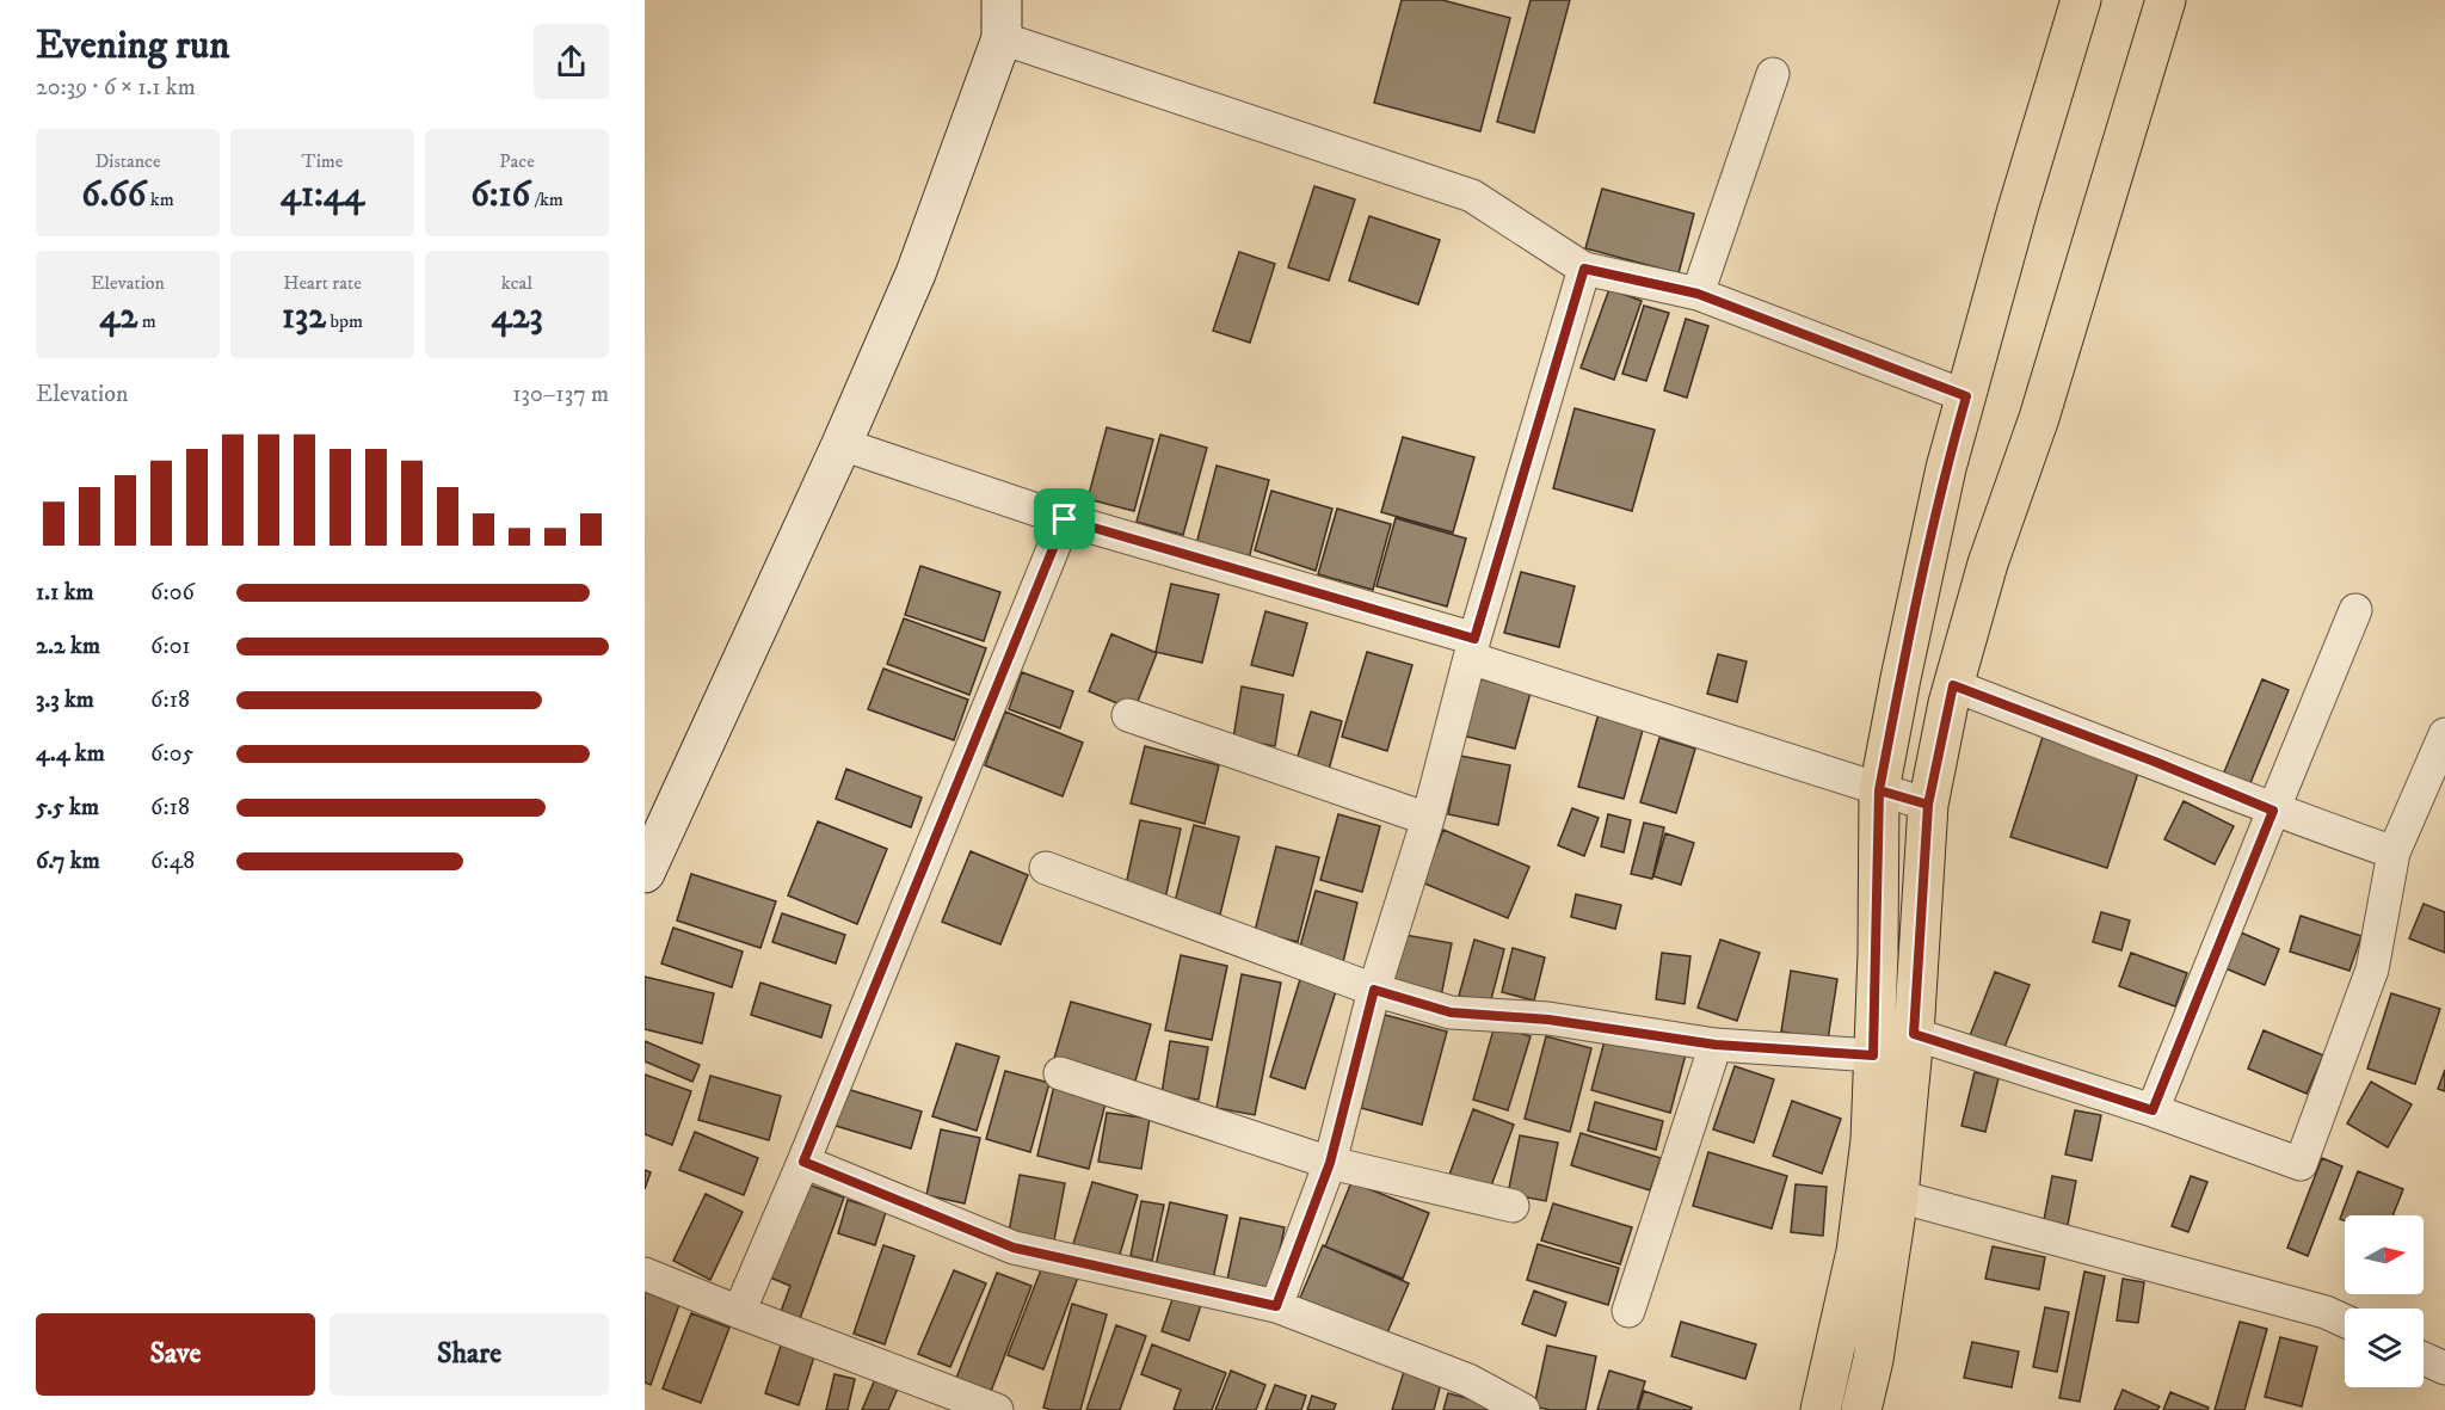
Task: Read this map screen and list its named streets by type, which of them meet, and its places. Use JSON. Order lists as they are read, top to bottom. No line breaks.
{"north":"right","page":{"heading":["Evening run","20:39 · 6 × 1.1 km"],"stats":[["Distance","6.66 km"],["Time","41:44"],["Pace","6:16 /km"],["Elevation","42 m"],["Heart rate","132 bpm"],["kcal","423"]],"chart":["Elevation","130–137 m"],"list":[{"name":"1.1 km","note":"6:06"},{"name":"2.2 km","note":"6:01"},{"name":"3.3 km","note":"6:18"},{"name":"4.4 km","note":"6:05"},{"name":"5.5 km","note":"6:18"},{"name":"6.7 km","note":"6:48"}],"buttons":["Save","Share"]}}
